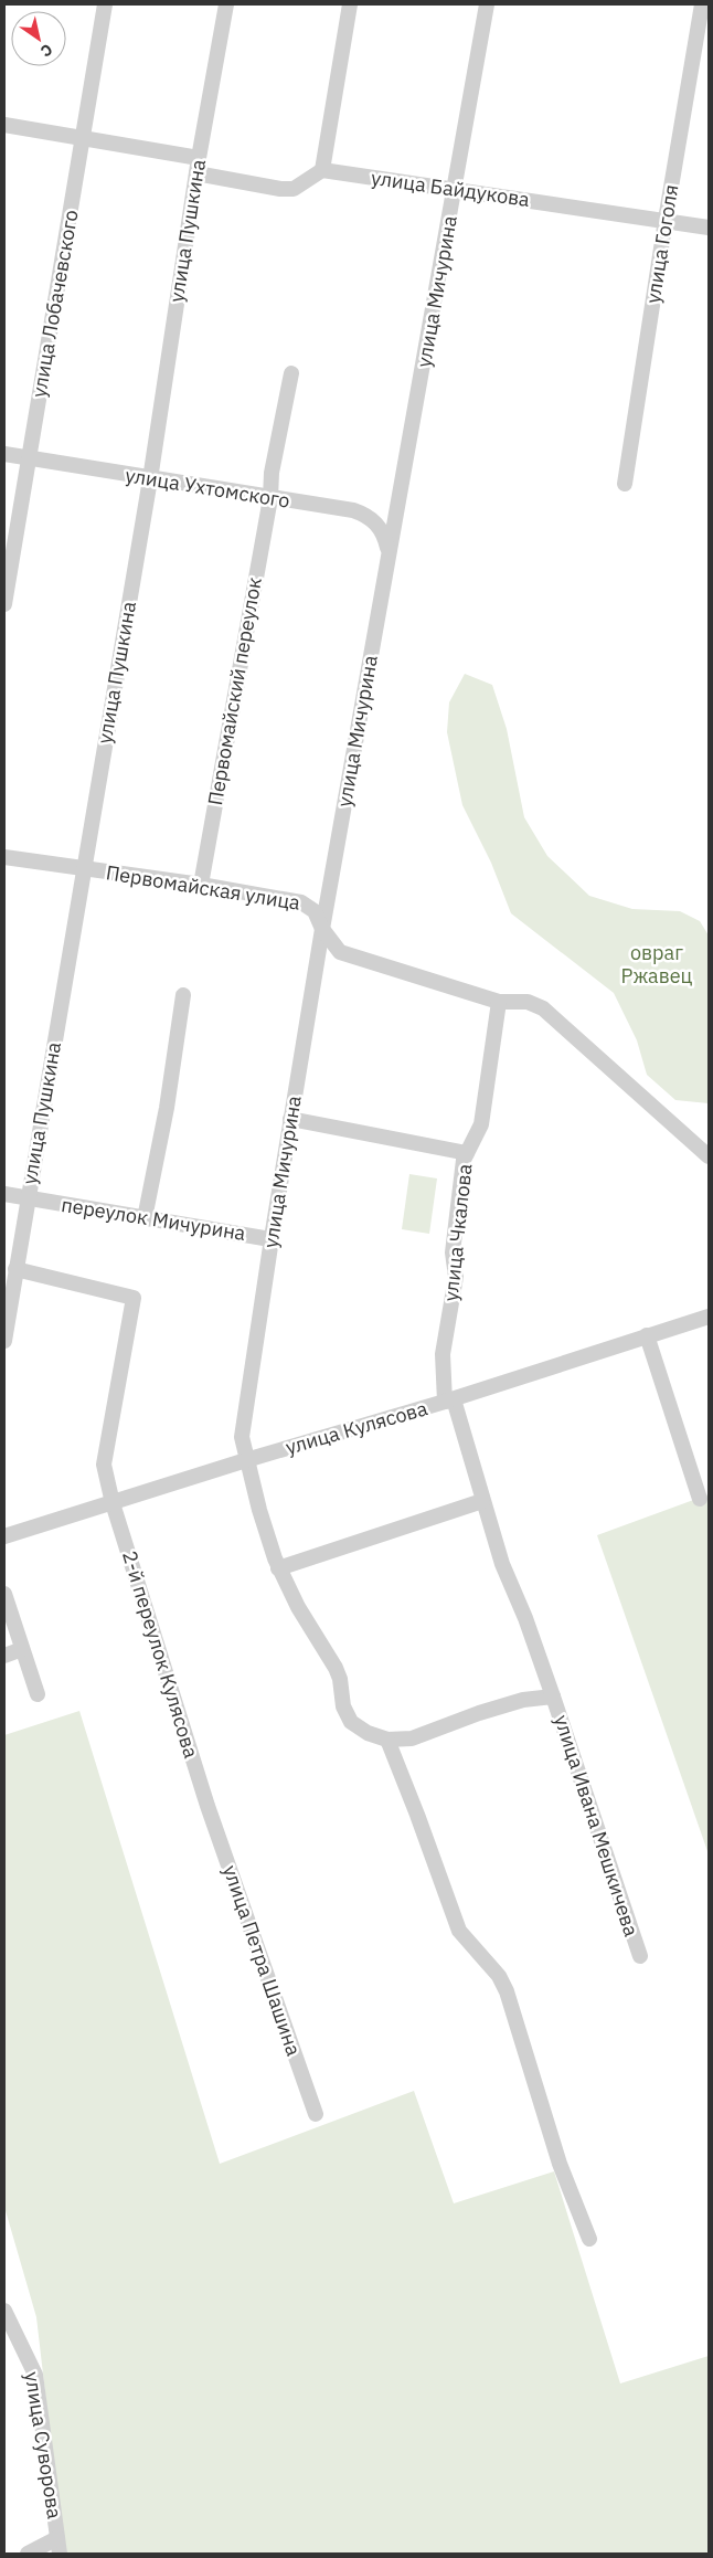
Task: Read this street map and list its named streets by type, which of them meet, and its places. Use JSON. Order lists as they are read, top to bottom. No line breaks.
{"streets":{"street":["улица Байдукова","улица Пушкина","улица Гоголя","улица Мичурина","улица Лобачевского","улица Ухтомского","Первомайский переулок","Первомайская улица","переулок Мичурина","улица Чкалова","улица Кулясова","2-й переулок Кулясова","улица Ивана Мешкичева","улица Петра Шашина","улица Суворова"]},"crossings":[["улица Байдукова","улица Гоголя"],["улица Байдукова","улица Мичурина"],["улица Пушкина","улица Ухтомского"],["улица Пушкина","Первомайская улица"],["улица Пушкина","переулок Мичурина"],["улица Пушкина","2-й переулок Кулясова"],["улица Мичурина","улица Ухтомского"],["улица Мичурина","Первомайская улица"],["улица Мичурина","переулок Мичурина"],["улица Мичурина","улица Кулясова"],["улица Лобачевского","улица Ухтомского"],["улица Ухтомского","Первомайский переулок"],["Первомайский переулок","Первомайская улица"],["Первомайская улица","улица Чкалова"],["улица Чкалова","улица Кулясова"],["улица Чкалова","улица Ивана Мешкичева"],["улица Кулясова","2-й переулок Кулясова"],["2-й переулок Кулясова","улица Петра Шашина"]],"parks":["овраг Ржавец"],"north":"bottom right"}
